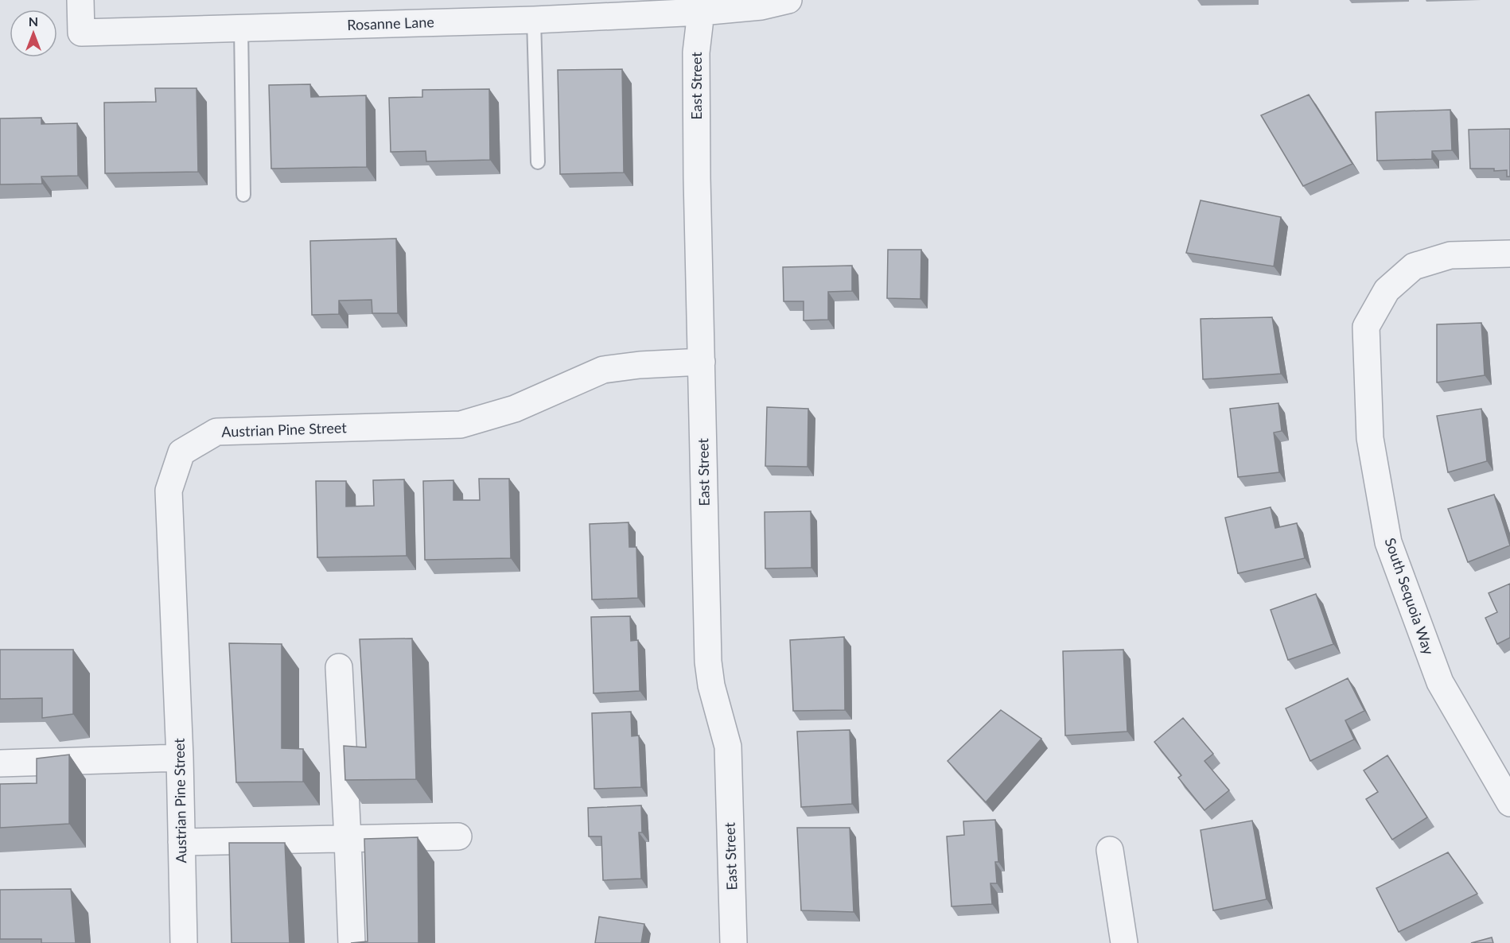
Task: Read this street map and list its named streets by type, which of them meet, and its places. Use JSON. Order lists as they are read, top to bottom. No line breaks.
{"streets":{"street":["Rosanne Lane","East Street","Austrian Pine Street","South Sequoia Way"]},"crossings":[["Rosanne Lane","East Street"],["East Street","Austrian Pine Street"]],"north":"top"}
